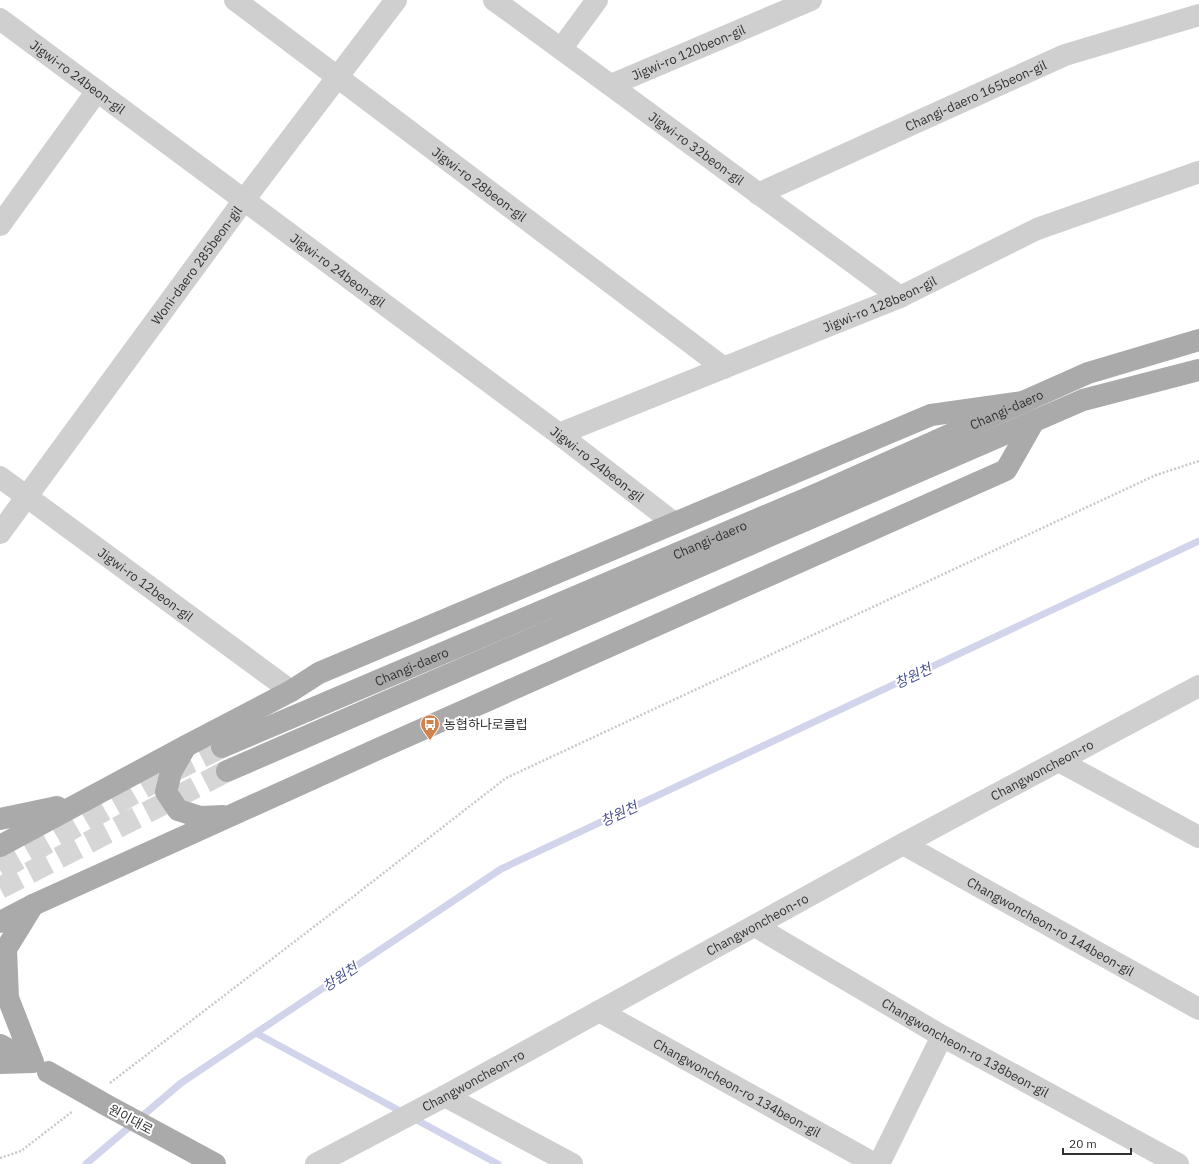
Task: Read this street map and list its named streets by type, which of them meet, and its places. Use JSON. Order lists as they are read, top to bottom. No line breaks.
{"streets":{"main road":["Changi-daero","원이대로"],"street":["Jigwi-ro 120beon-gil","Jigwi-ro 24beon-gil","Changi-daero 165beon-gil","Jigwi-ro 32beon-gil","Jigwi-ro 28beon-gil","Woni-daero 285beon-gil","Jigwi-ro 128beon-gil","Jigwi-ro 12beon-gil","Changwoncheon-ro","Changwoncheon-ro 144beon-gil","Changwoncheon-ro 138beon-gil","Changwoncheon-ro 134beon-gil"]},"crossings":[["Jigwi-ro 120beon-gil","Jigwi-ro 32beon-gil"],["Jigwi-ro 24beon-gil","Woni-daero 285beon-gil"],["Jigwi-ro 24beon-gil","Jigwi-ro 128beon-gil"],["Changi-daero 165beon-gil","Jigwi-ro 32beon-gil"],["Jigwi-ro 32beon-gil","Jigwi-ro 128beon-gil"],["Jigwi-ro 28beon-gil","Woni-daero 285beon-gil"],["Jigwi-ro 28beon-gil","Jigwi-ro 128beon-gil"],["Woni-daero 285beon-gil","Jigwi-ro 12beon-gil"],["Changwoncheon-ro","Changwoncheon-ro 144beon-gil"],["Changwoncheon-ro","Changwoncheon-ro 138beon-gil"],["Changwoncheon-ro","Changwoncheon-ro 134beon-gil"]],"water":["창원천"],"places":{"bus stop":["농협하나로클럽"]},"scale_bar":"20 m"}
